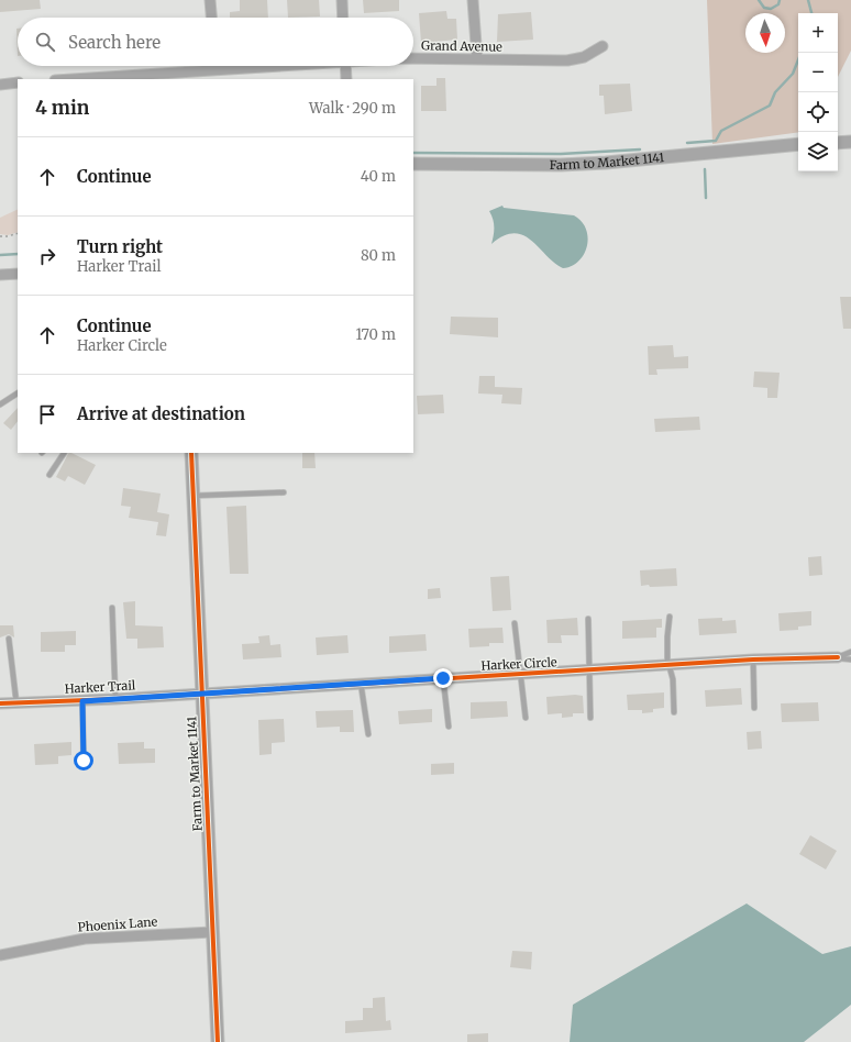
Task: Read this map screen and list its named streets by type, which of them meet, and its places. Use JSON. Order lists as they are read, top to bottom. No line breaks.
{"streets":{"street":["Grand Avenue","Farm to Market 1141","Harker Circle","Harker Trail","Phoenix Lane"]},"crossings":[["Farm to Market 1141","Harker Circle"],["Farm to Market 1141","Harker Trail"],["Farm to Market 1141","Phoenix Lane"],["Harker Circle","Harker Trail"]],"north":"bottom","page":{"map_buttons":["+","−"],"search":"Search here","heading":["4 min","Walk · 290 m"],"list":[["Continue","40 m"],["Turn right","Harker Trail","80 m"],["Continue","Harker Circle","170 m"],"Arrive at destination"]}}
